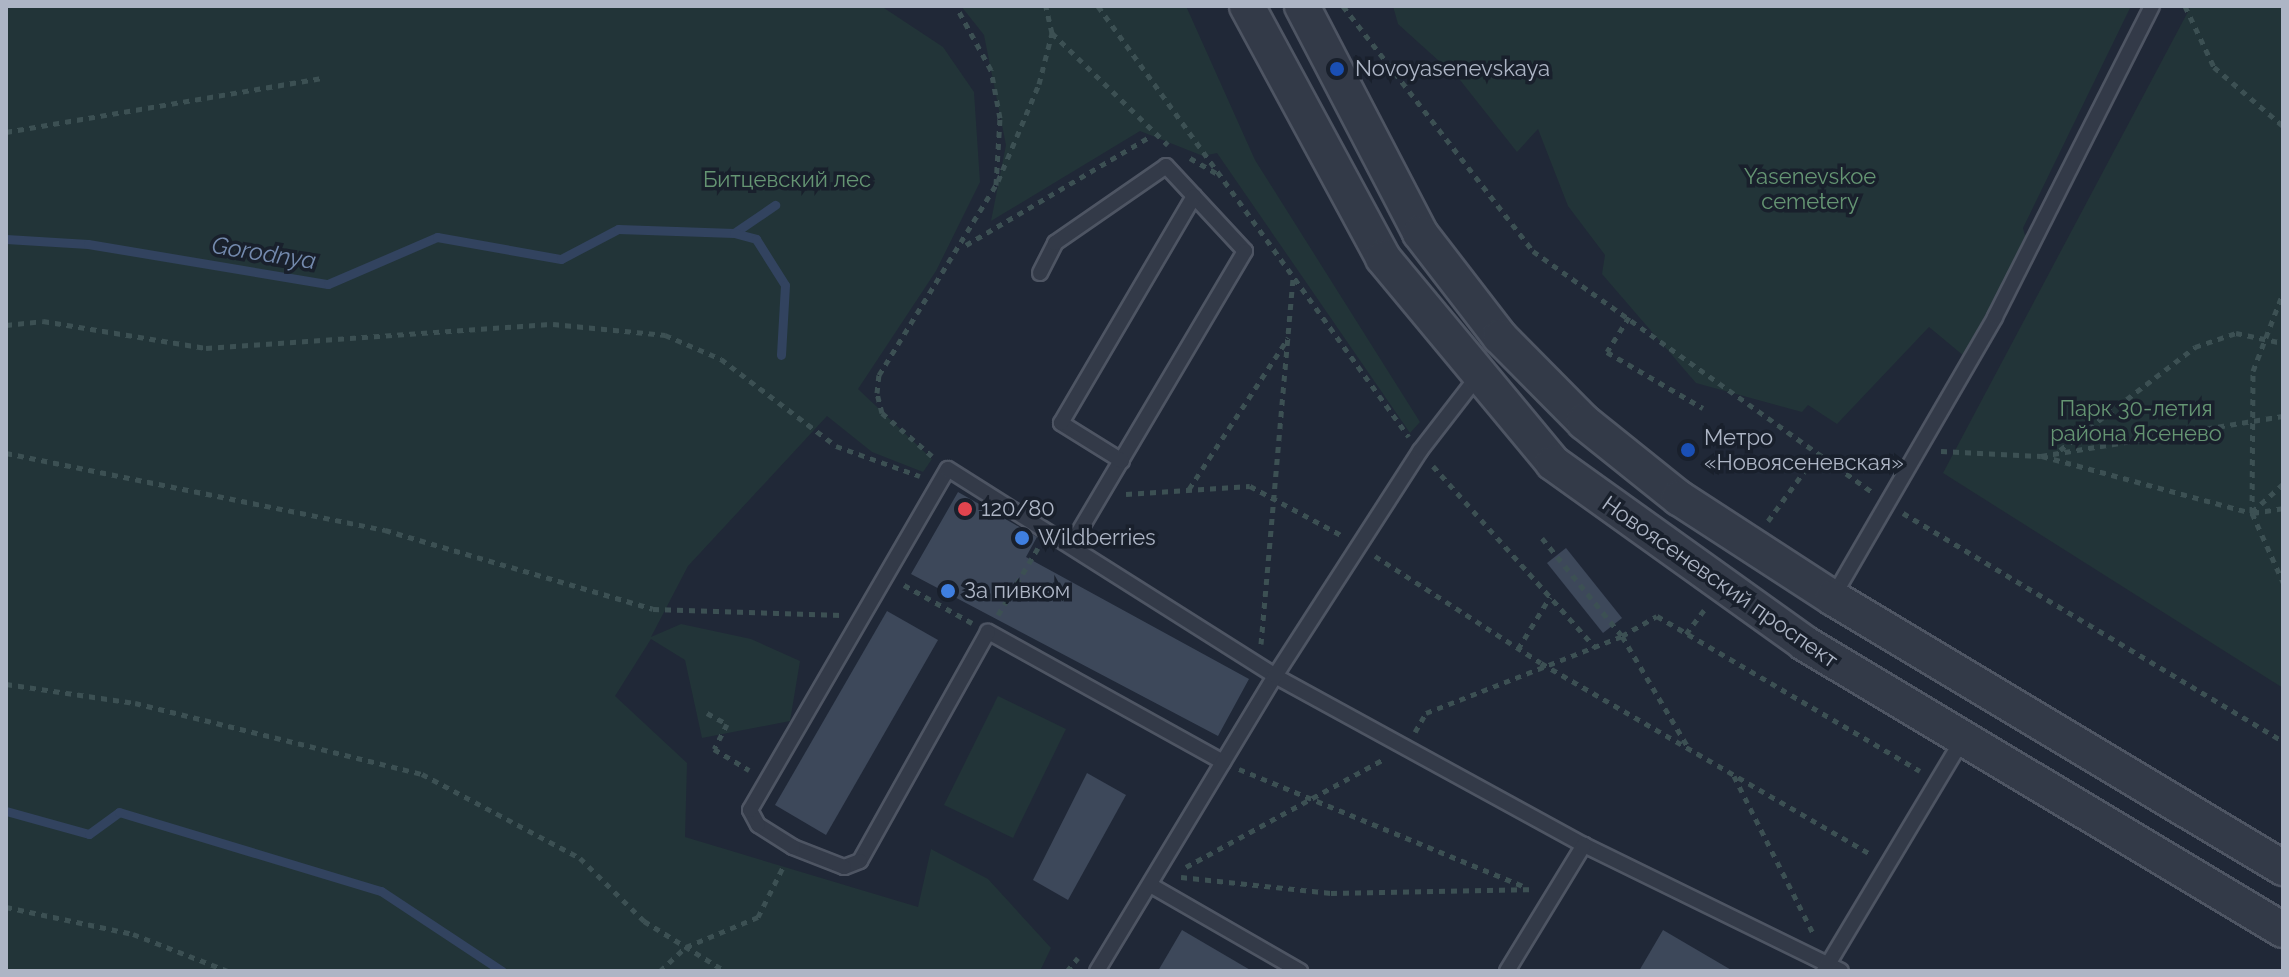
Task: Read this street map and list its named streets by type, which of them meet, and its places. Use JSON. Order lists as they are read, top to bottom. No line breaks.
{"streets":{"street":["Новоясеневский проспект"]},"water":["Gorodnya"],"parks":["Yasenevskoe cemetery","Битцевский лес","Парк 30-летия района Ясенево"],"places":["Novoyasenevskaya","Метро «Новоясеневская»","120/80","Wildberries","За пивком"]}
